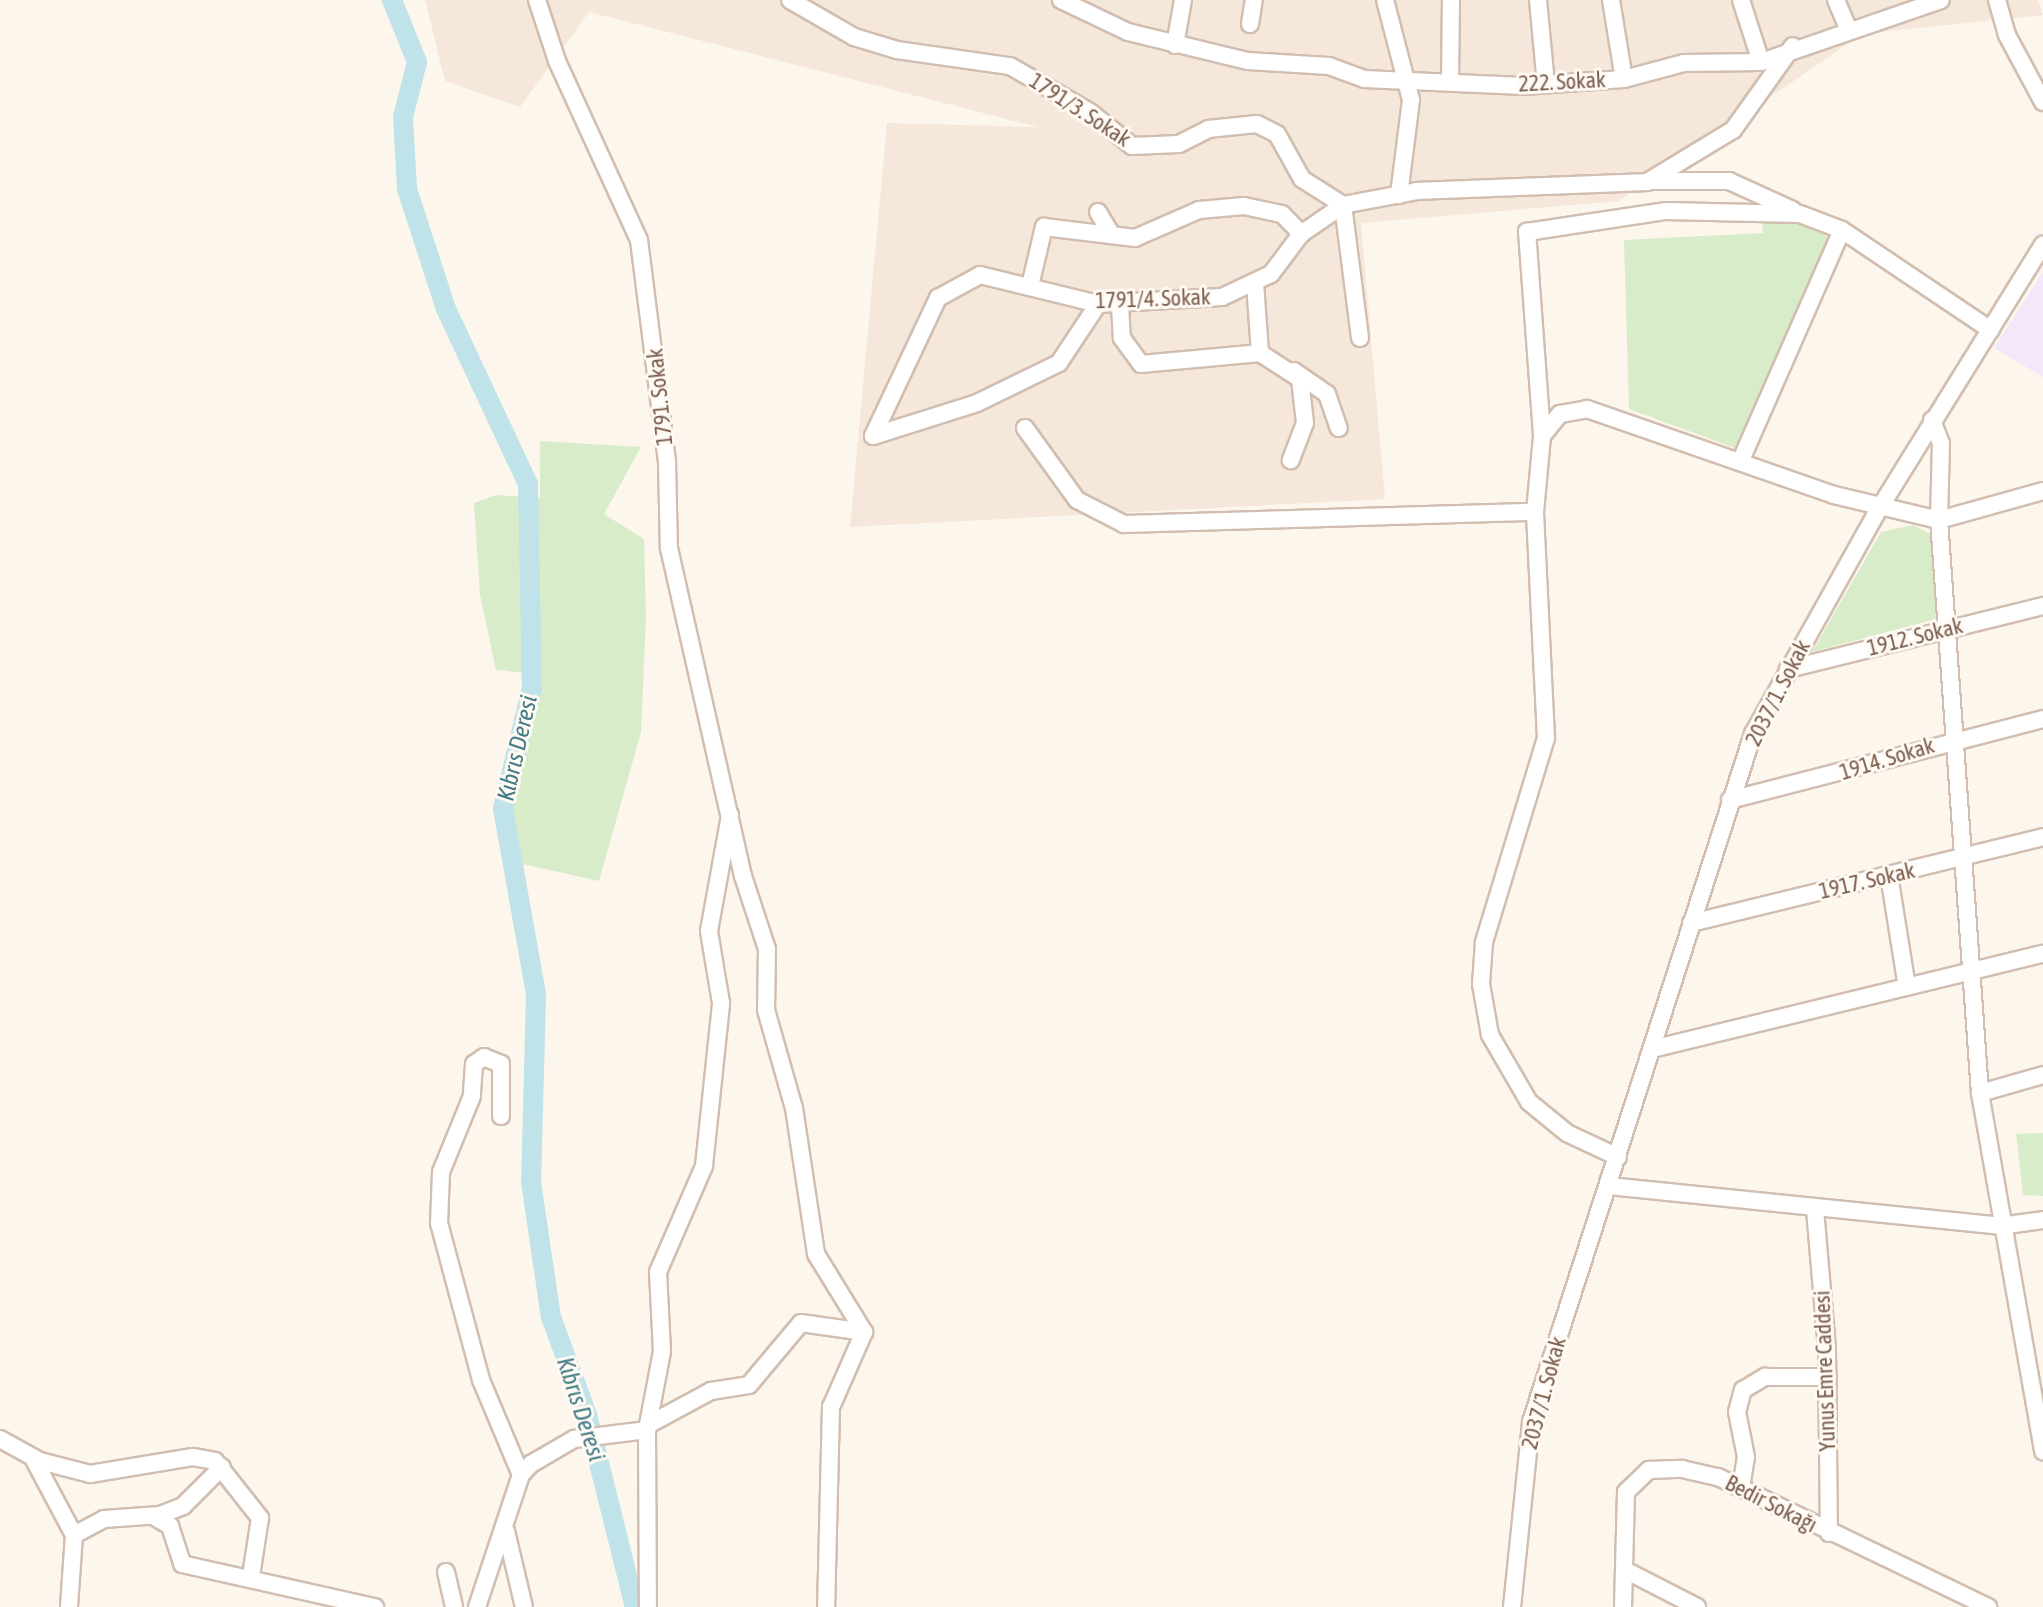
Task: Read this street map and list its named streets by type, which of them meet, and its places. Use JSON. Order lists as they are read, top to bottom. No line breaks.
{"streets":{"street":["222. Sokak","1791/3. Sokak","1791/4. Sokak","1791. Sokak","1912. Sokak","2037/1. Sokak","1914. Sokak","1917. Sokak","Yunus Emre Caddesi","Bedir Sokağı"]},"crossings":[["1791/3. Sokak","1791/4. Sokak"],["1912. Sokak","2037/1. Sokak"],["2037/1. Sokak","1914. Sokak"],["2037/1. Sokak","1917. Sokak"],["Yunus Emre Caddesi","Bedir Sokağı"]],"water":["Kıbrıs Deresi"]}
